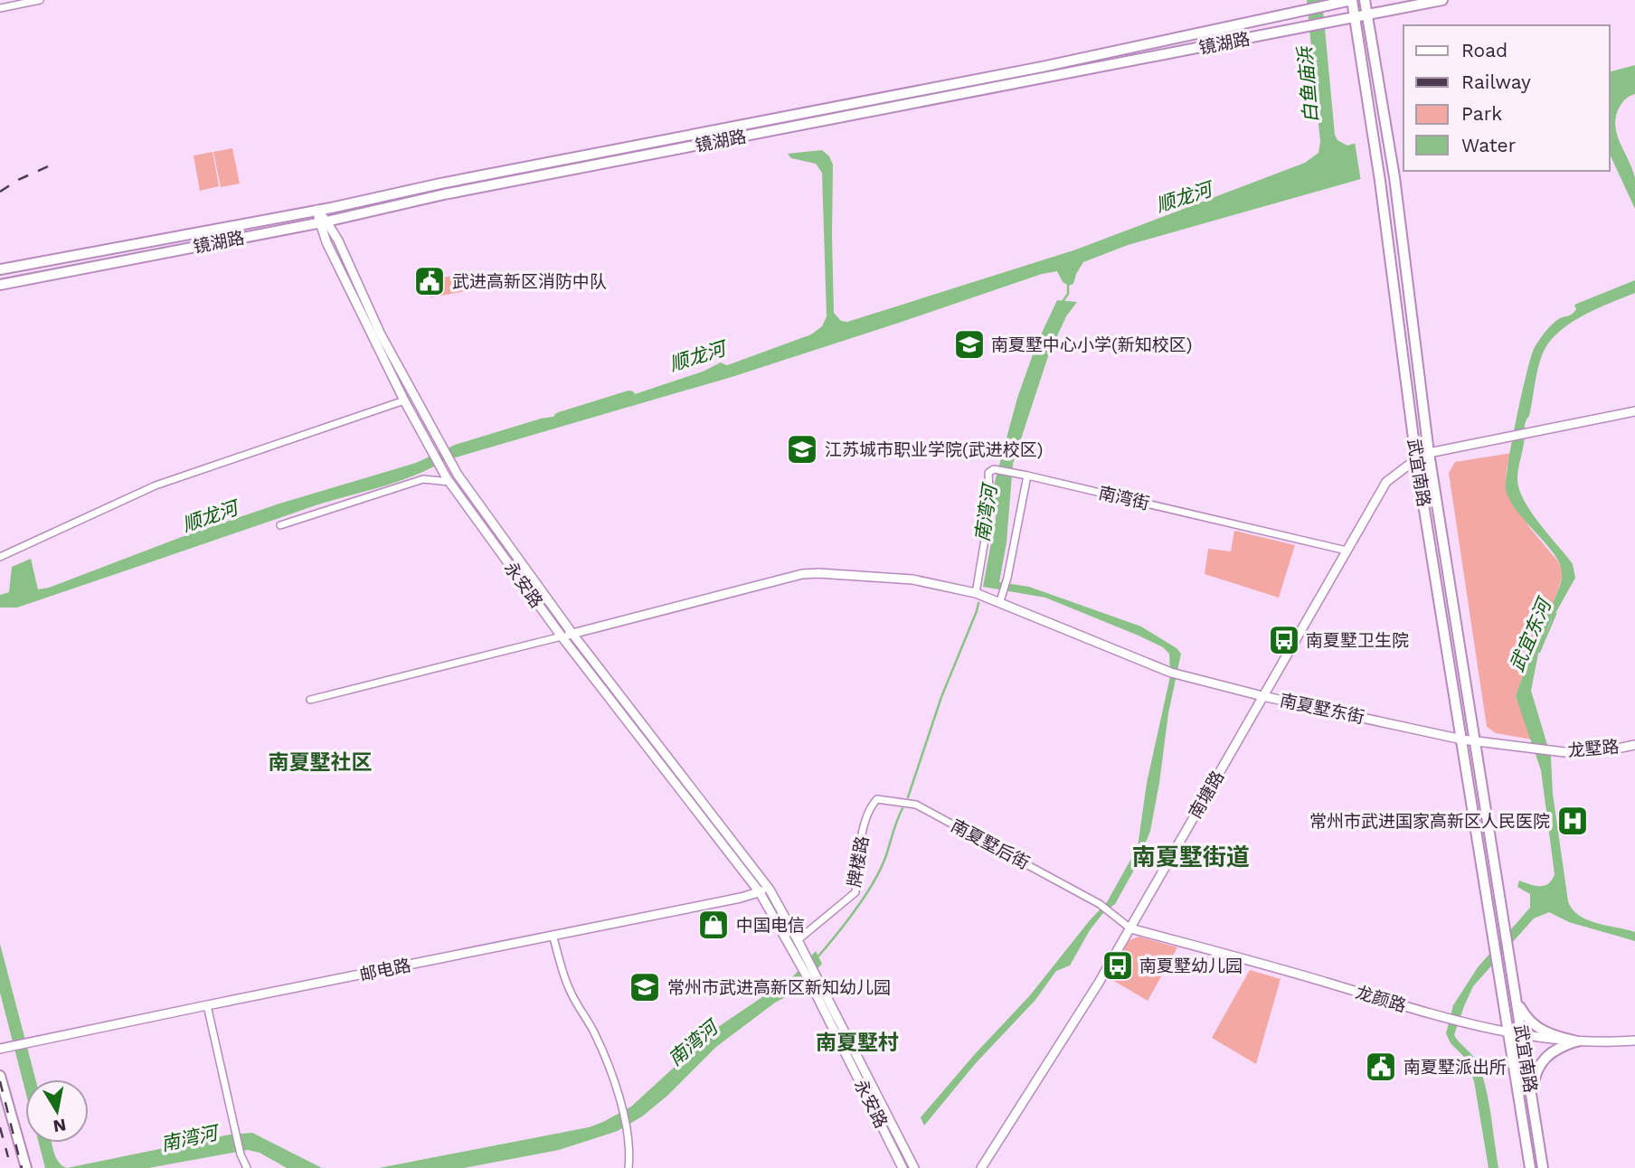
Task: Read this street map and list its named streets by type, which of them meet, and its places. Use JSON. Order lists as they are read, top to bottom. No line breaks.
{"streets":{"main road":["镜湖路","武宜南路"],"street":["南湾街","永安路","南夏墅东街","龙墅路","南塘路","南夏墅后街","牌楼路","邮电路","龙颜路"]},"crossings":[["镜湖路","武宜南路"],["镜湖路","永安路"],["武宜南路","南夏墅东街"],["武宜南路","龙墅路"],["武宜南路","南塘路"],["武宜南路","龙颜路"],["南湾街","南夏墅东街"],["南湾街","南塘路"],["永安路","南夏墅东街"],["永安路","牌楼路"],["永安路","邮电路"],["南夏墅东街","龙墅路"],["南夏墅东街","南塘路"],["南塘路","南夏墅后街"],["南塘路","龙颜路"],["南夏墅后街","牌楼路"],["南夏墅后街","龙颜路"]],"districts":["南夏墅社区","南夏墅街道","南夏墅村"],"water":["白鱼庙浜","顺龙河","南湾河","武宜东河"],"places":{"public building":["武进高新区消防中队","南夏墅派出所"],"school or university":["南夏墅中心小学(新知校区)","江苏城市职业学院(武进校区)","常州市武进高新区新知幼儿园"],"bus stop":["南夏墅卫生院","南夏墅幼儿园"],"hospital":["常州市武进国家高新区人民医院"],"shop":["中国电信"]},"legend":["Road","Railway","Park","Water"],"north":"bottom"}
